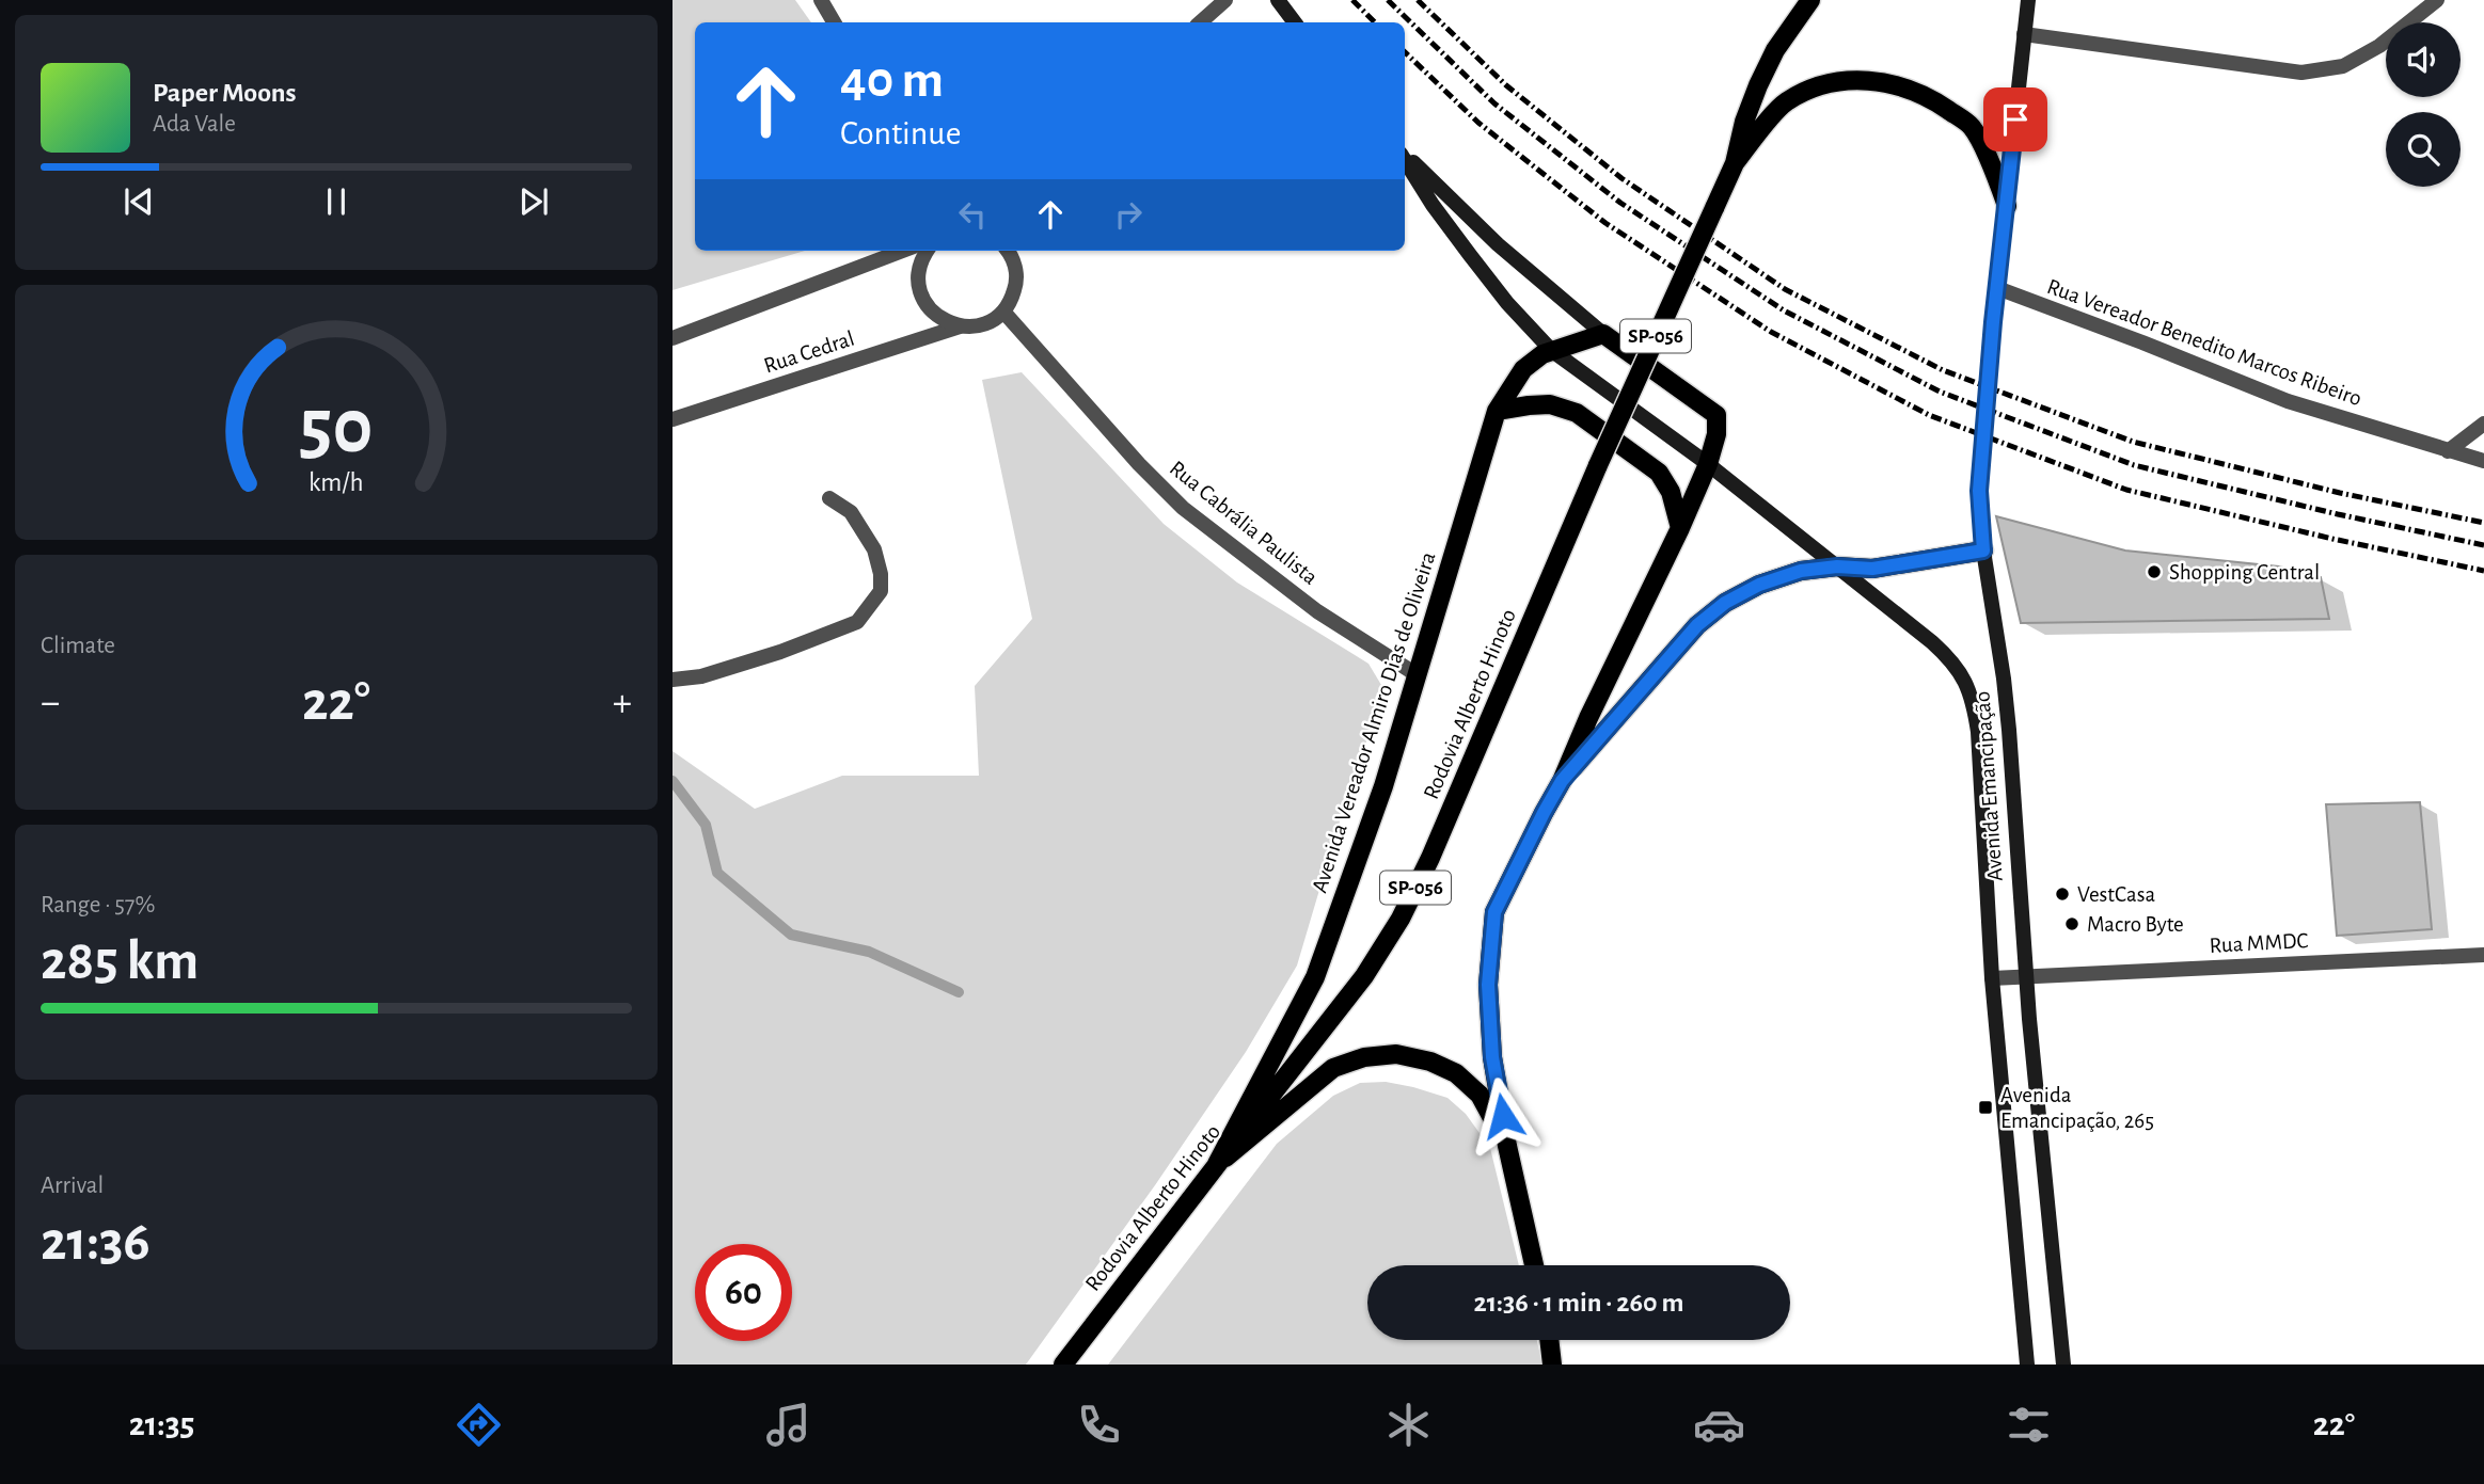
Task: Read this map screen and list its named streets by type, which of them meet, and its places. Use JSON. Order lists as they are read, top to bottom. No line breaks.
{"streets":{"main road":["SP-056","Rodovia Alberto Hinoto","Avenida Vereador Almiro Dias de Oliveira","Avenida Emancipação"],"street":["Rua Vereador Benedito Marcos Ribeiro","Rua Cedral","Rua Cabrália Paulista","Rua MMDC"]},"crossings":[["Rua Vereador Benedito Marcos Ribeiro","Avenida Emancipação"],["Rua Cedral","Rua Cabrália Paulista"],["Rua Cabrália Paulista","Avenida Vereador Almiro Dias de Oliveira"],["Rodovia Alberto Hinoto","Avenida Vereador Almiro Dias de Oliveira"],["Avenida Emancipação","Rua MMDC"]],"places":{"other":["Shopping Central","VestCasa","Macro Byte"],"transit":["Avenida Emancipação, 265"]},"page":{"turn":["40 m","Continue"],"song":["Paper Moons","Ada Vale"],"tile":["Climate",["Range · 57%","285 km"],["Arrival","21:36"]],"heat":["−","22°","+"],"limit":"60","trip":"21:36 · 1 min · 260 m","tabs":["21:35","22°"],"gauge":["50","km/h"]}}
